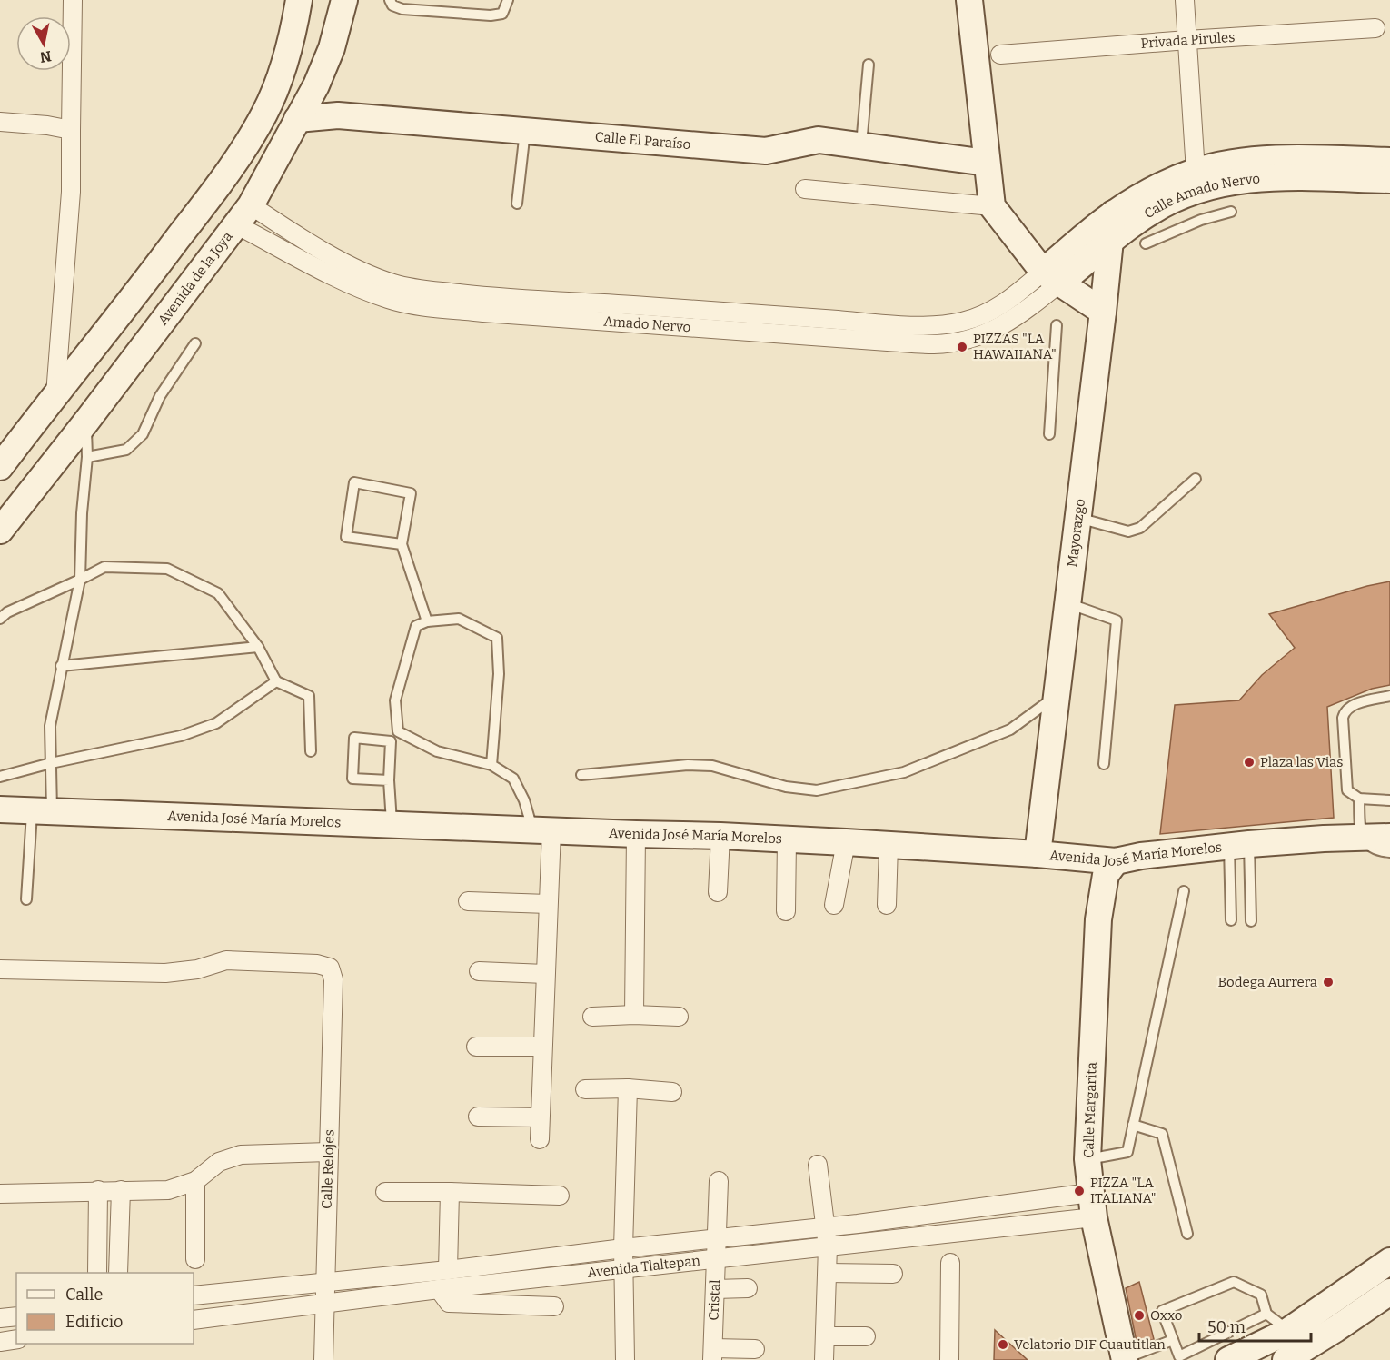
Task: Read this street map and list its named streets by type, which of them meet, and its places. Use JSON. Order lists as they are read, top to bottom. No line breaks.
{"streets":{"main road":["Calle El Paraíso","Calle Amado Nervo","Avenida de la Joya","Mayorazgo","Avenida José María Morelos","Calle Margarita"],"street":["Privada Pirules","Amado Nervo","Calle Relojes","Avenida Tlaltepan","Cristal"]},"crossings":[["Calle El Paraíso","Avenida de la Joya"],["Calle Amado Nervo","Amado Nervo"],["Calle Amado Nervo","Mayorazgo"],["Avenida de la Joya","Amado Nervo"],["Mayorazgo","Avenida José María Morelos"],["Avenida José María Morelos","Calle Margarita"],["Calle Margarita","Avenida Tlaltepan"],["Calle Relojes","Avenida Tlaltepan"],["Avenida Tlaltepan","Cristal"]],"places":["PIZZAS \"LA HAWAIIANA\"","Plaza las Vias","Bodega Aurrera","PIZZA \"LA ITALIANA\"","Oxxo","Velatorio DIF Cuautitlan"],"legend":["Calle","Edificio"],"scale_bar":"50 m","north":"bottom"}
